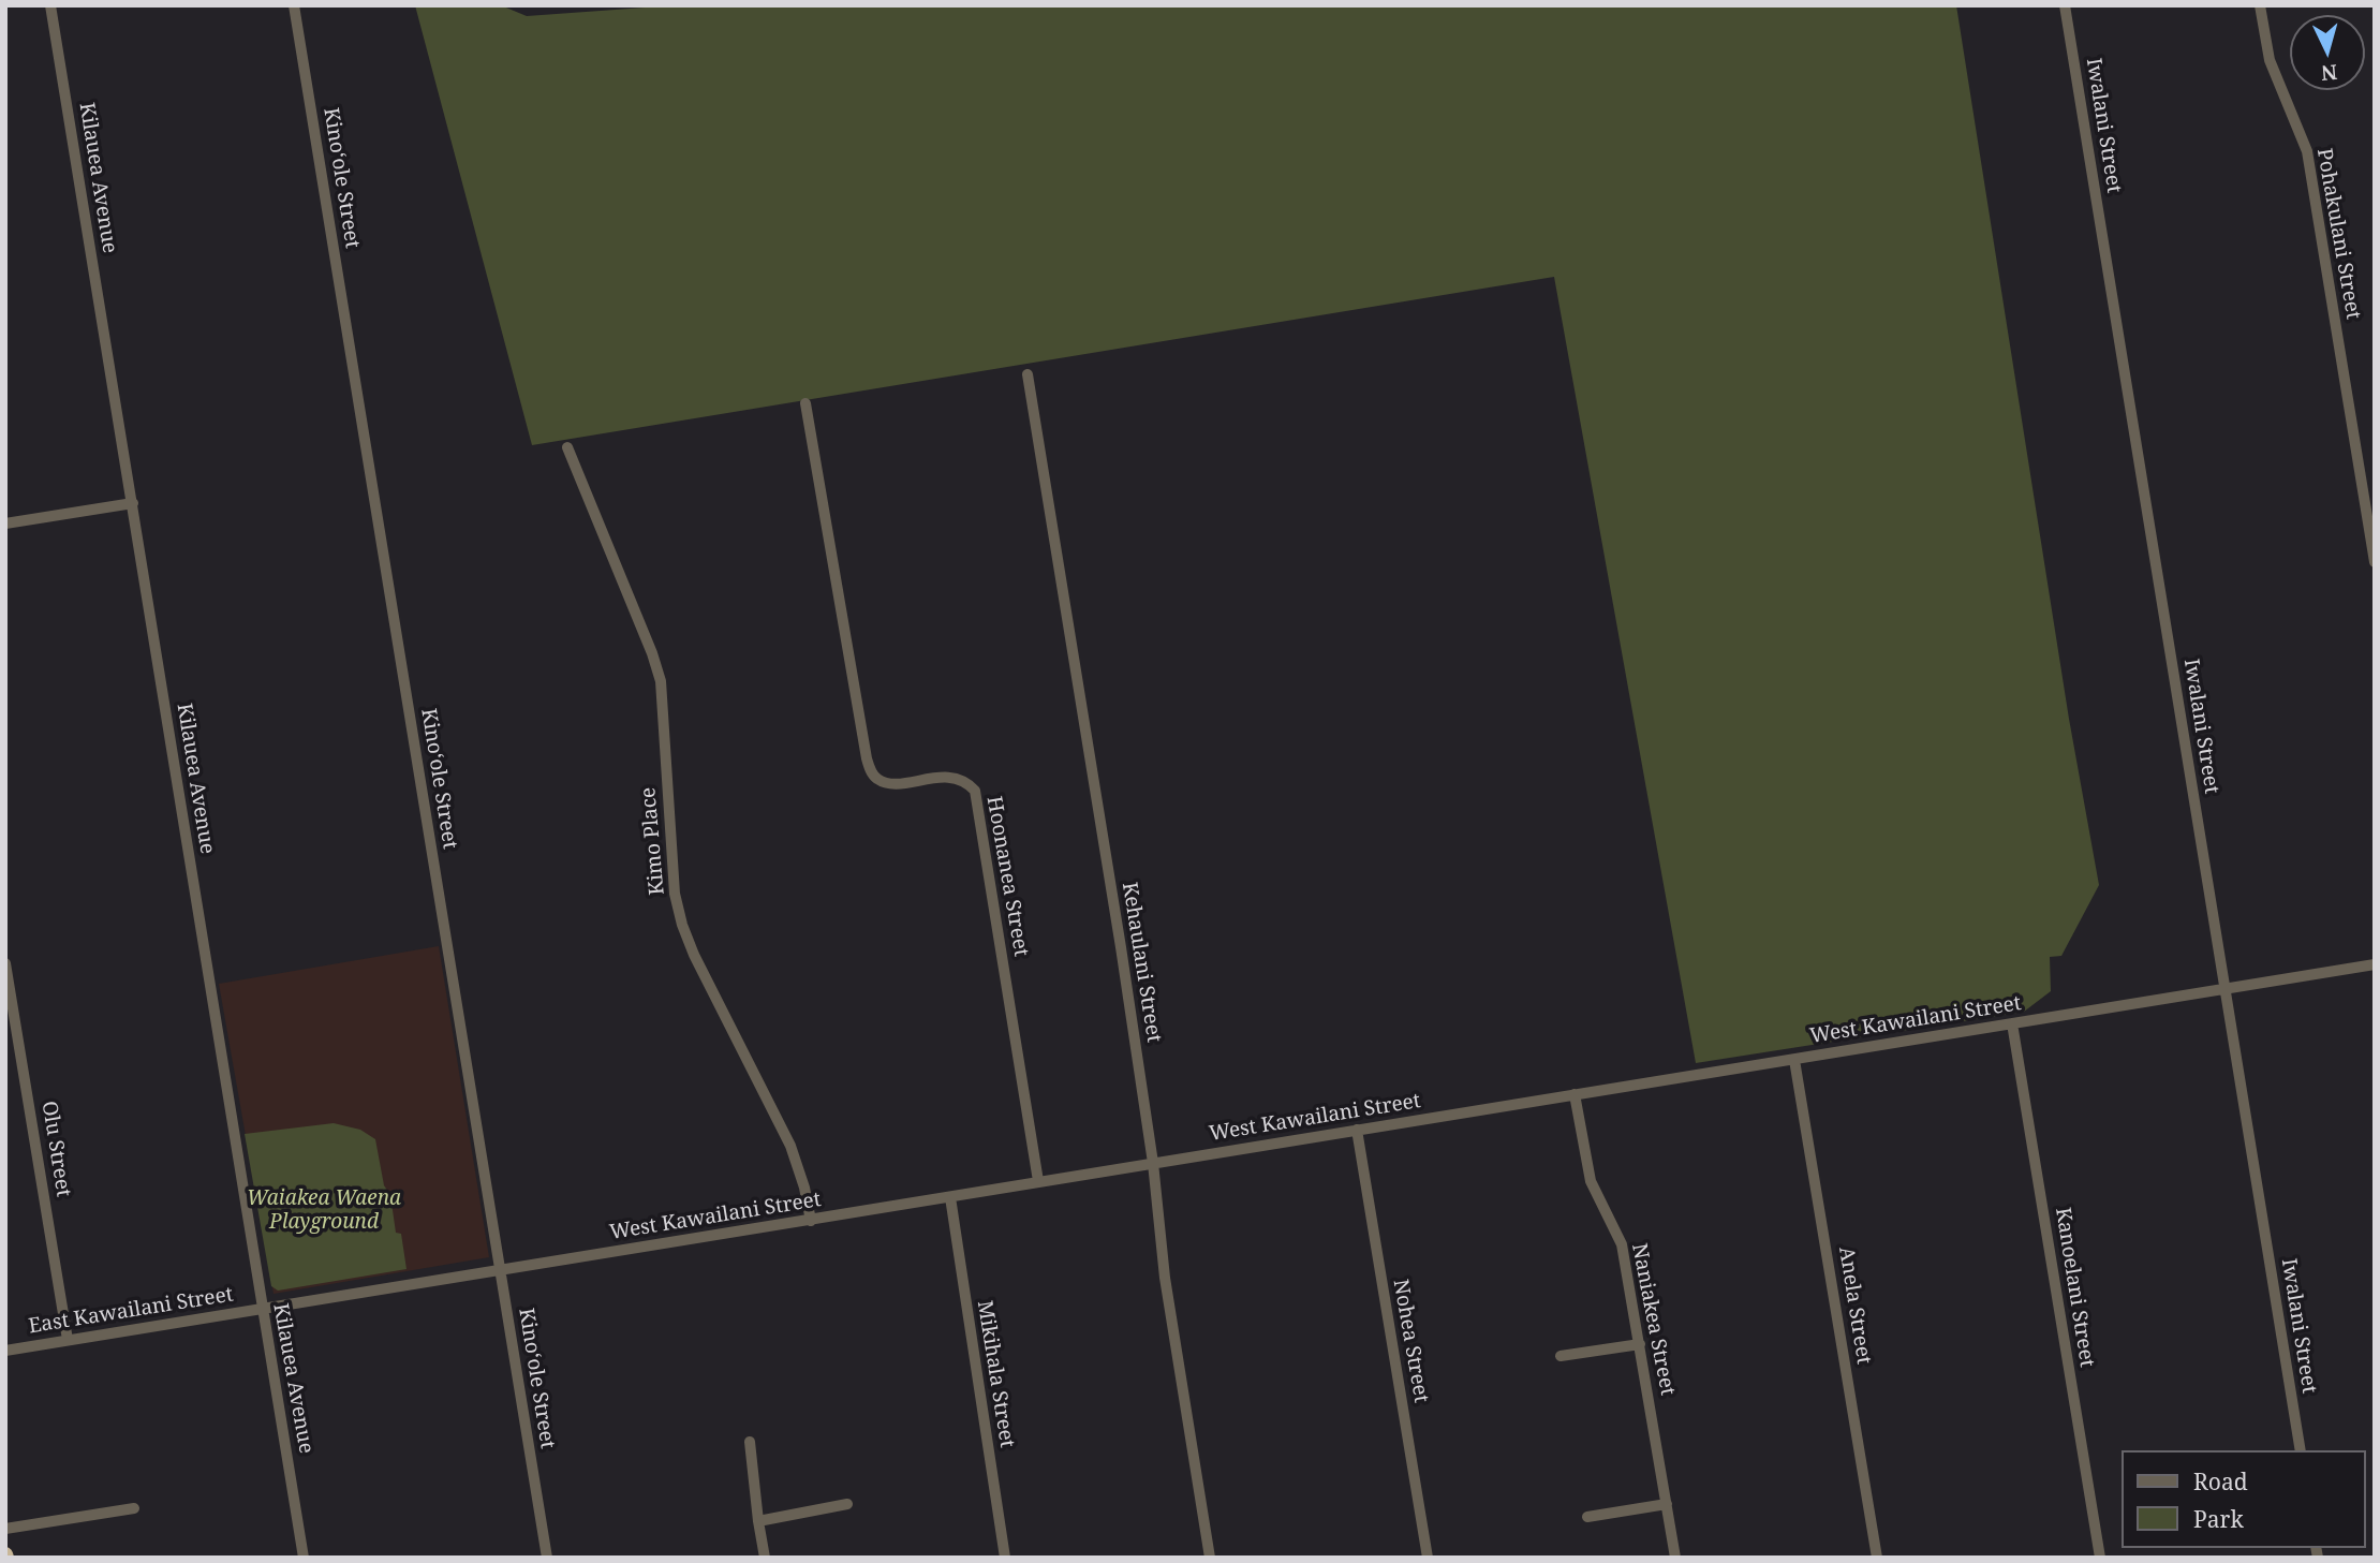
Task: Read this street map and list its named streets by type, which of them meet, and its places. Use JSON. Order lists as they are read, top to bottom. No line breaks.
{"streets":{"street":["Iwalani Street","Kilauea Avenue","Kinoʻole Street","Pohakulani Street","Kimo Place","Hoonanea Street","Kehaulani Street","West Kawailani Street","Olu Street","Kanoelani Street","Anela Street","East Kawailani Street","Naniakea Street","Nohea Street","Mikihala Street"]},"crossings":[["Iwalani Street","West Kawailani Street"],["Kilauea Avenue","West Kawailani Street"],["Kilauea Avenue","East Kawailani Street"],["Kinoʻole Street","West Kawailani Street"],["Kimo Place","West Kawailani Street"],["Hoonanea Street","West Kawailani Street"],["Kehaulani Street","West Kawailani Street"],["West Kawailani Street","Kanoelani Street"],["West Kawailani Street","Anela Street"],["West Kawailani Street","East Kawailani Street"],["West Kawailani Street","Naniakea Street"],["West Kawailani Street","Nohea Street"],["West Kawailani Street","Mikihala Street"],["Olu Street","East Kawailani Street"]],"parks":["Waiakea Waena Playground"],"legend":["Road","Park"],"north":"bottom"}
